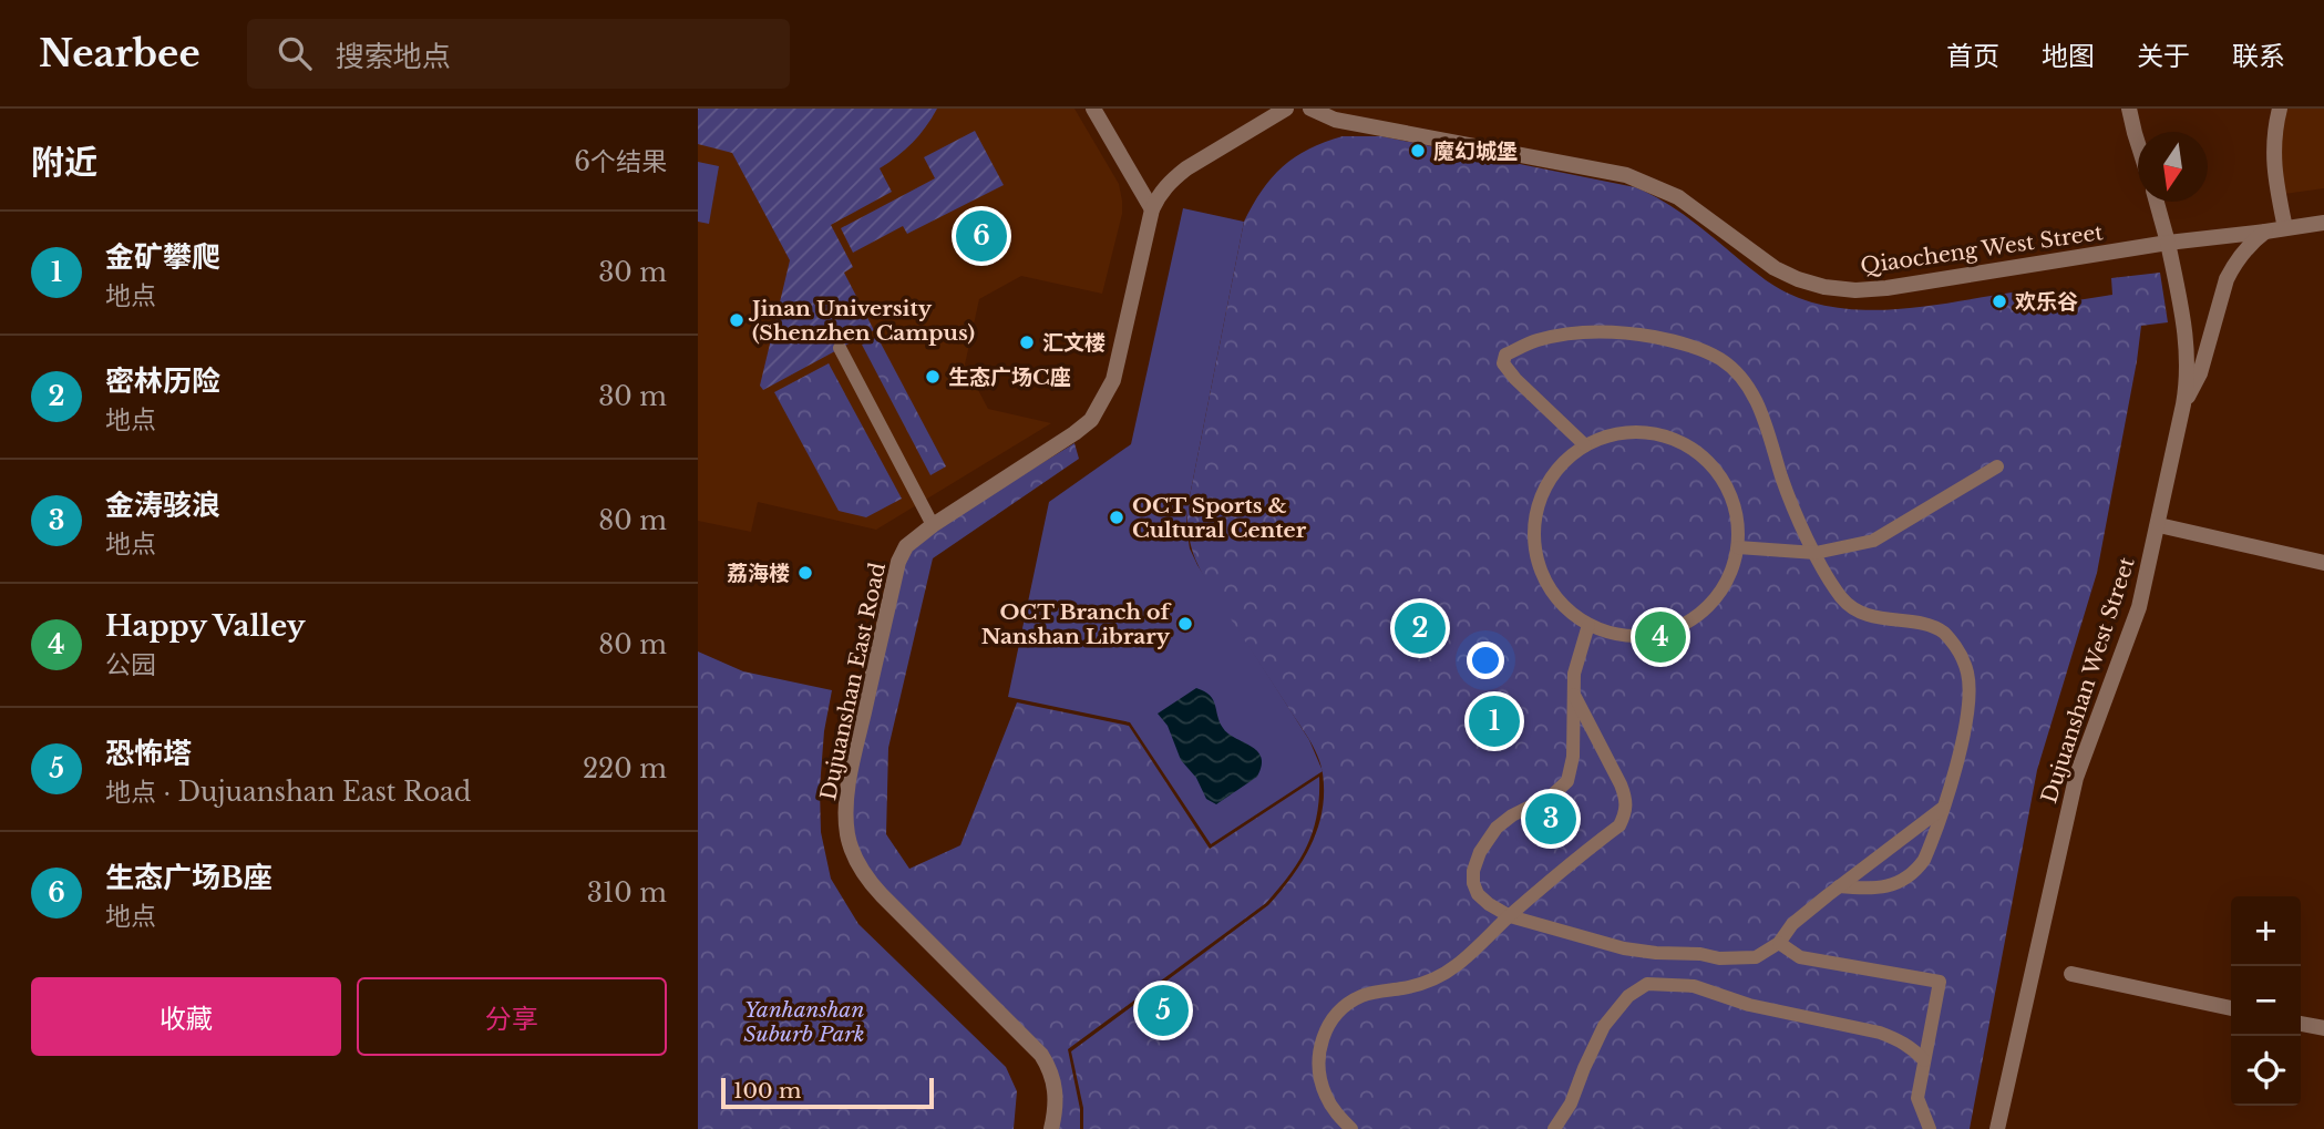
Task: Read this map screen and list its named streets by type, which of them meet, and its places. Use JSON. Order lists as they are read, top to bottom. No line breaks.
{"streets":{"street":["Qiaocheng West Street","Dujuanshan West Street","Dujuanshan East Road"]},"crossings":[["Qiaocheng West Street","Dujuanshan West Street"]],"parks":["Yanhanshan Suburb Park"],"places":["魔幻城堡","欢乐谷","Jinan University (Shenzhen Campus)","汇文楼","生态广场C座","OCT Sports & Cultural Center","荔海楼","OCT Branch of Nanshan Library"],"scale_bar":"100 m","north":"bottom","page":{"header":"Nearbee","search":"搜索地点","nav":["首页","地图","关于","联系"],"heading":["附近","6个结果"],"pins":["6","2","4","1","3","5"],"list":[{"mark":"1","name":"金矿攀爬","note":"地点","value":"30 m"},{"mark":"2","name":"密林历险","note":"地点","value":"30 m"},{"mark":"3","name":"金涛骇浪","note":"地点","value":"80 m"},{"mark":"4","name":"Happy Valley","note":"公园","value":"80 m"},{"mark":"5","name":"恐怖塔","note":"地点 · Dujuanshan East Road","value":"220 m"},{"mark":"6","name":"生态广场B座","note":"地点","value":"310 m"}],"map_buttons":["+","−"],"buttons":["收藏","分享"],"scale":"100 m"}}
